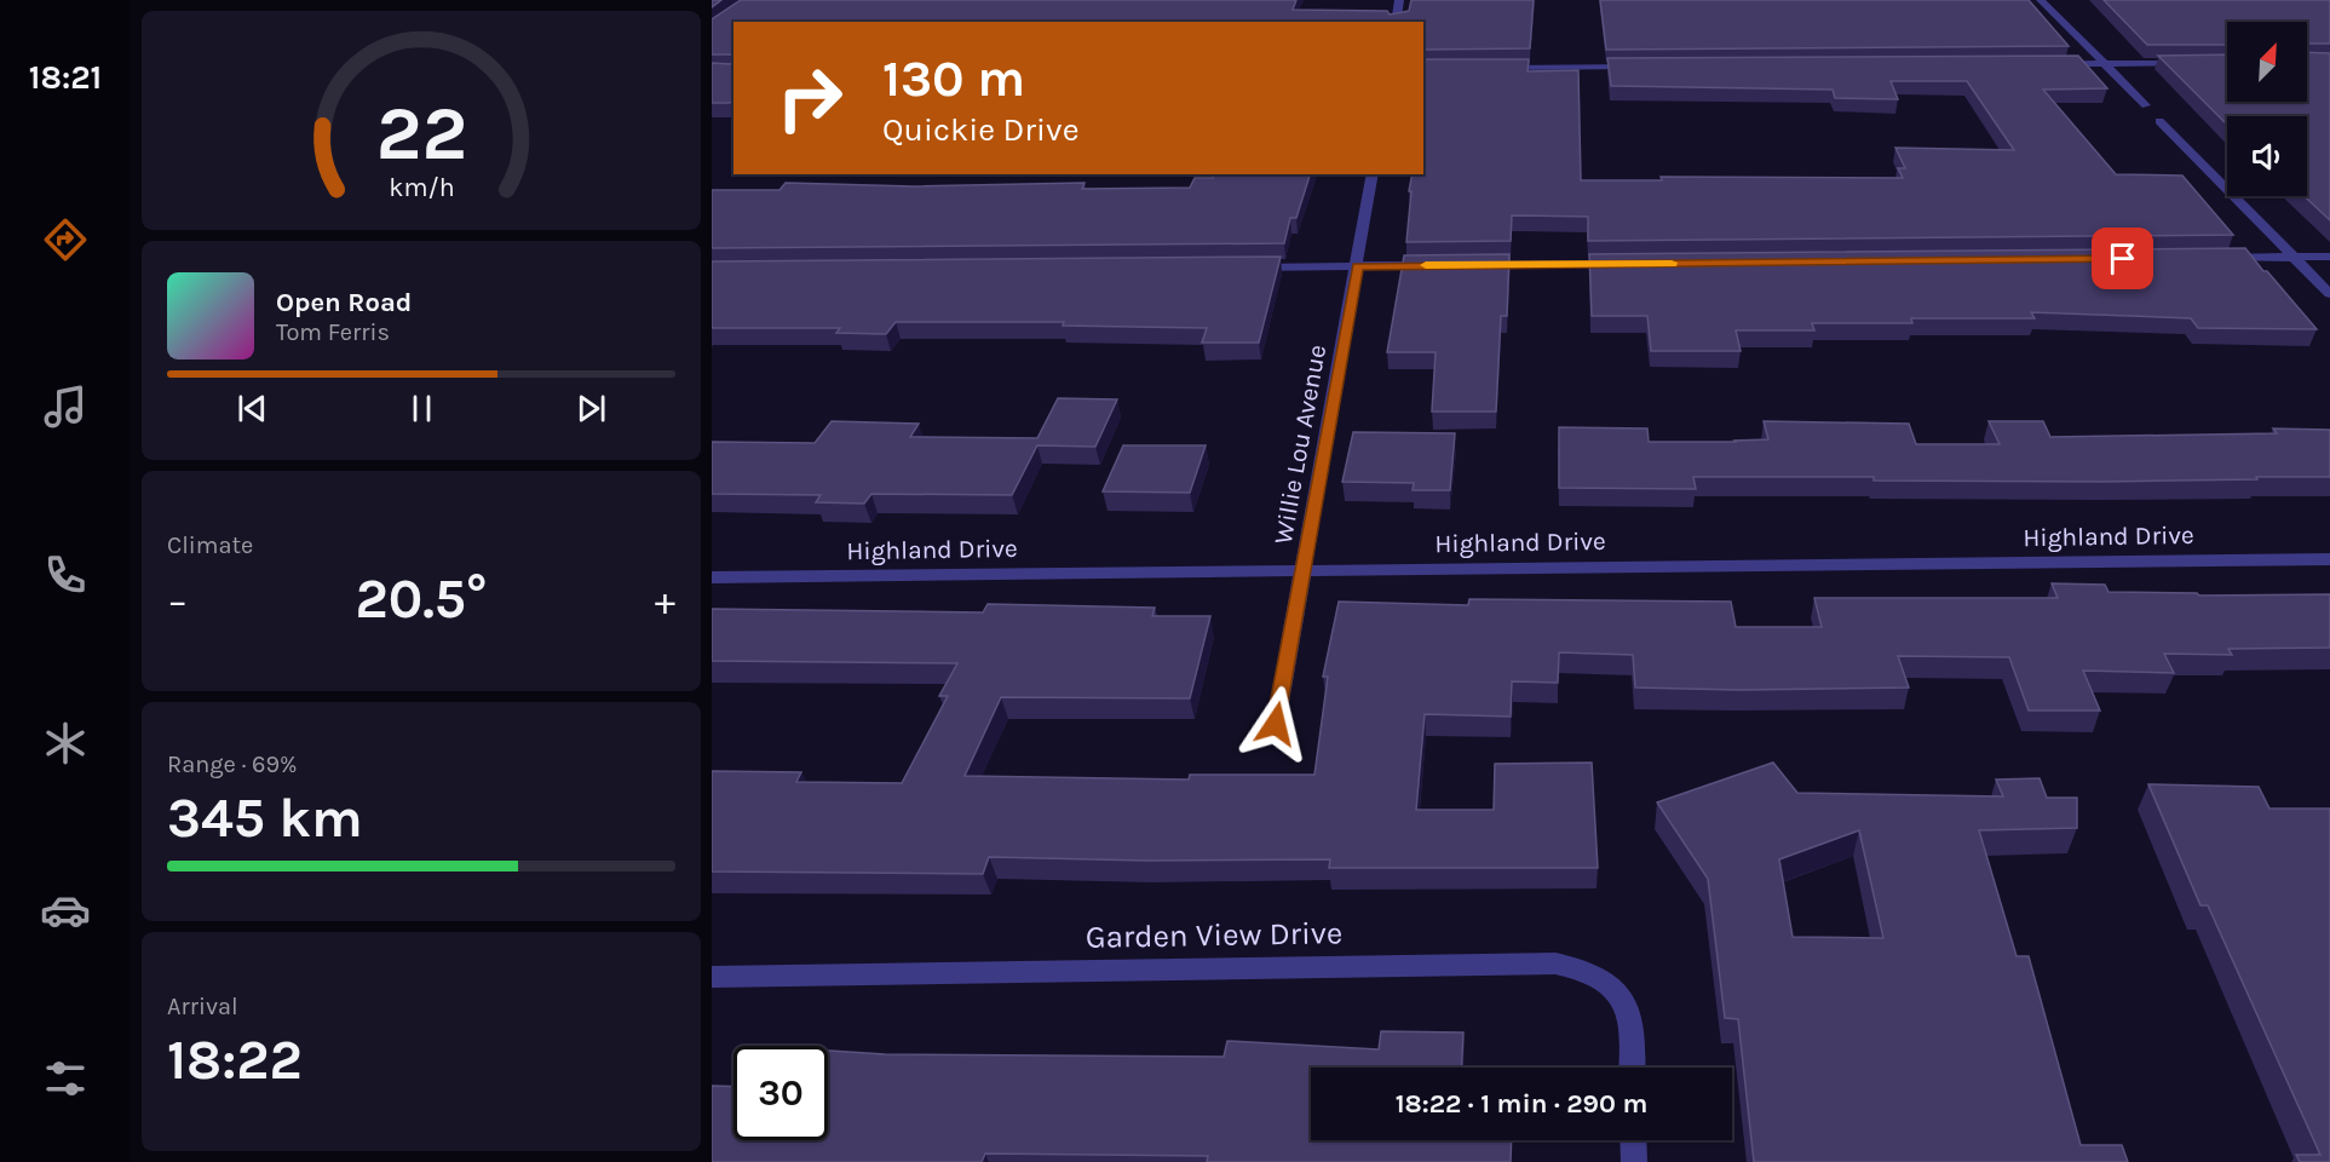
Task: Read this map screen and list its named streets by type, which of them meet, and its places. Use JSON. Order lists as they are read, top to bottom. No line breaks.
{"streets":{"street":["Willie Lou Avenue","Highland Drive","Garden View Drive"]},"crossings":[["Willie Lou Avenue","Highland Drive"]],"north":"top right","page":{"tabs":"18:21","turn":["130 m","Quickie Drive"],"song":["Open Road","Tom Ferris"],"tile":["Climate",["Range · 69%","345 km"],["Arrival","18:22"]],"heat":["−","20.5°","+"],"limit":"30","trip":"18:22 · 1 min · 290 m","gauge":["22","km/h"]}}
